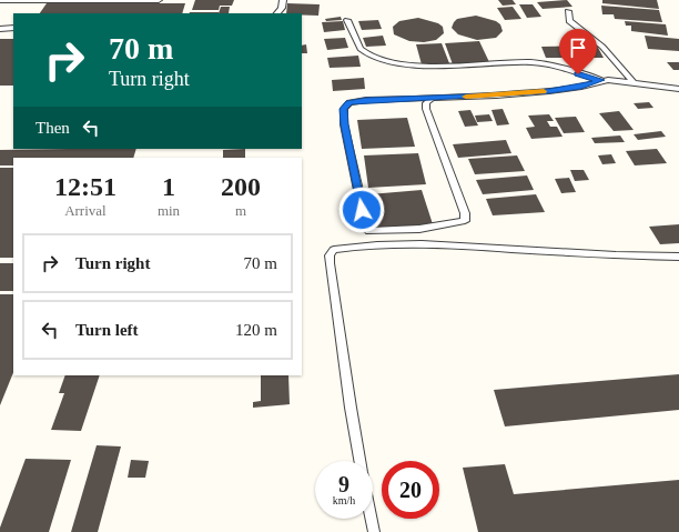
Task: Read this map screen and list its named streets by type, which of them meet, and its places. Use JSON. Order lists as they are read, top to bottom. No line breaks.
{"page":{"turn":["70 m","Turn right"],"then":"Then","eta":["12:51","Arrival","1","min","200","m"],"list":[{"name":"Turn right","value":"70 m"},{"name":"Turn left","value":"120 m"}],"speed":"9 km/h","limit":"20"}}
